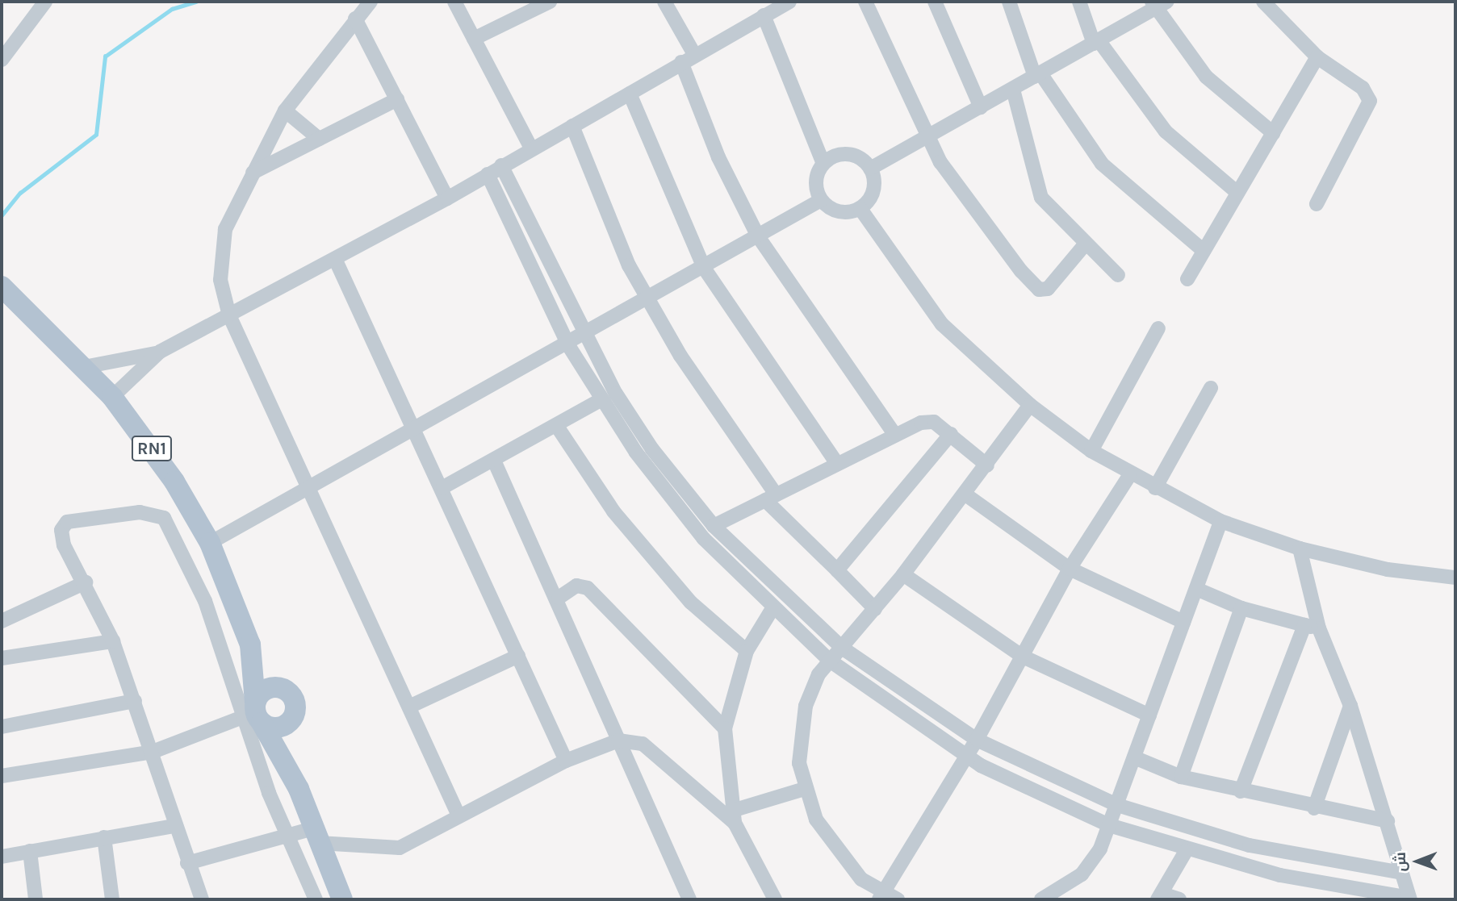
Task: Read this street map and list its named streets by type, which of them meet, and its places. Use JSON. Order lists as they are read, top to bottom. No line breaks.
{"streets":{"main road":["RN1"]},"north":"left"}
